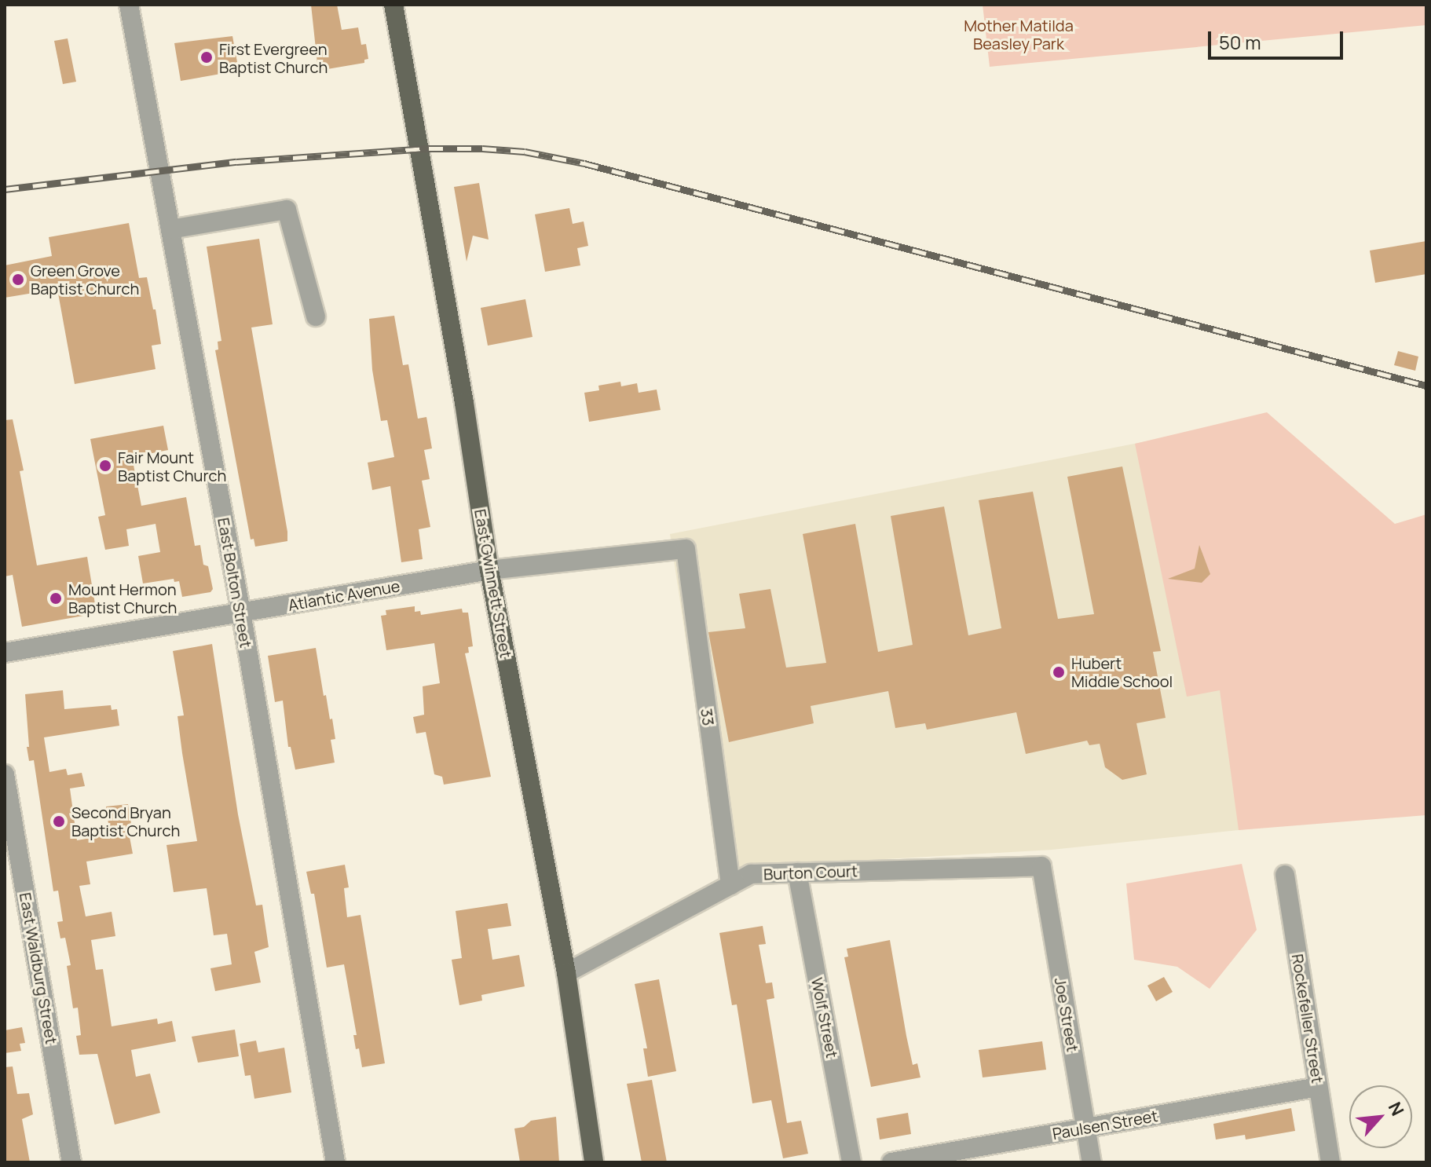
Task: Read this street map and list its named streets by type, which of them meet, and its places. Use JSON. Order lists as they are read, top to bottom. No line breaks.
{"streets":{"main road":["East Gwinnett Street"],"street":["East Bolton Street","Atlantic Avenue","33","Burton Court","East Waldburg Street","Joe Street","Wolf Street","Rockefeller Street","Paulsen Street"]},"crossings":[["East Bolton Street","Atlantic Avenue"],["East Gwinnett Street","Atlantic Avenue"],["East Gwinnett Street","Burton Court"],["Atlantic Avenue","33"],["33","Burton Court"],["Burton Court","Joe Street"],["Burton Court","Wolf Street"],["Joe Street","Paulsen Street"],["Rockefeller Street","Paulsen Street"]],"parks":["Mother Matilda Beasley Park"],"places":["First Evergreen Baptist Church","Green Grove Baptist Church","Fair Mount Baptist Church","Mount Hermon Baptist Church","Hubert Middle School","Second Bryan Baptist Church"],"scale_bar":"50 m","north":"top right"}
